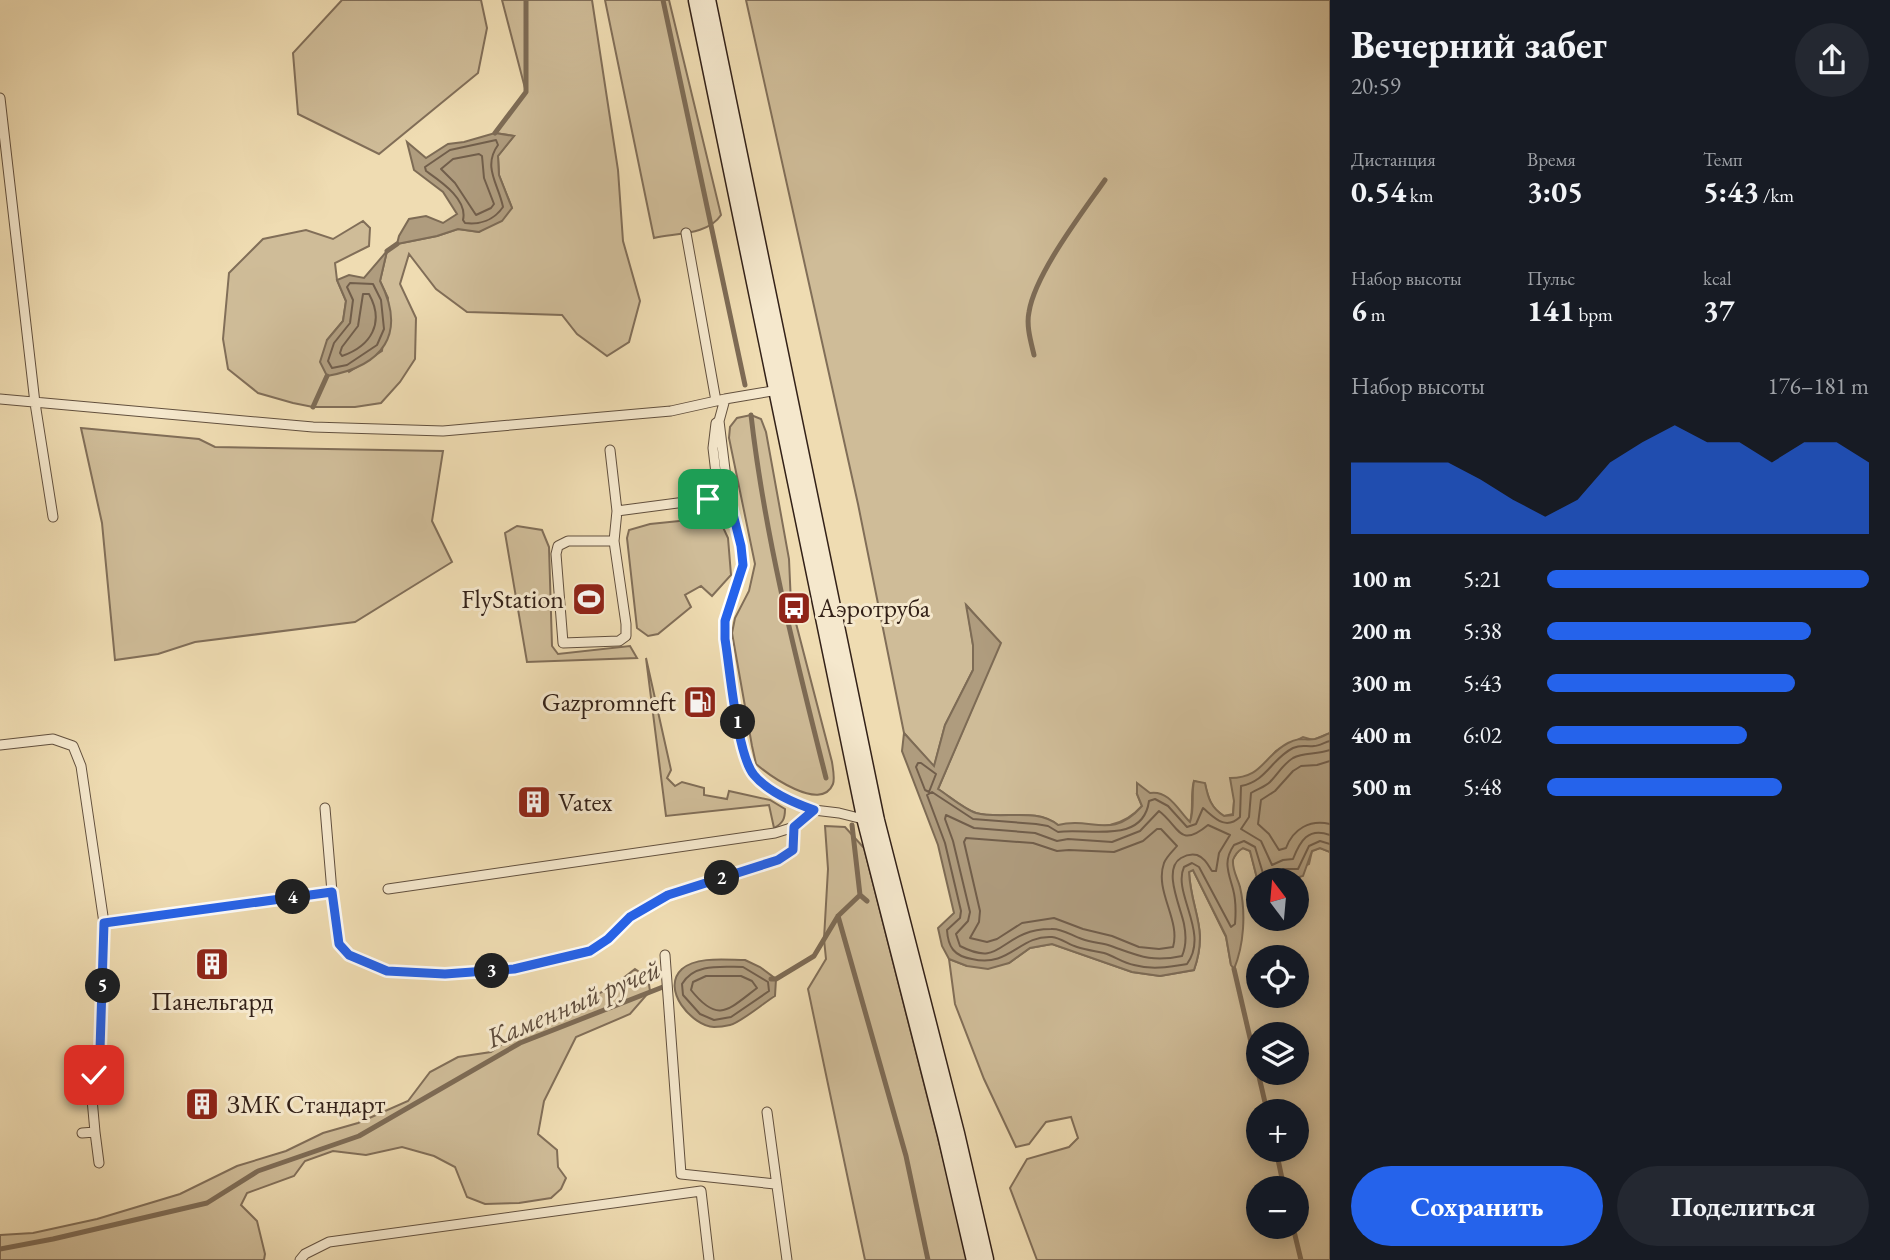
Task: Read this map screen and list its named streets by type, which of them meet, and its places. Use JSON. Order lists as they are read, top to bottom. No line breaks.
{"water":["Каменный ручей"],"places":{"sports":["FlyStation"],"bus stop":["Аэротруба"],"fuel station":["Gazpromneft"],"building":["Vatex","Панельгард","ЗМК Стандарт"]},"north":"top","page":{"heading":["Вечерний забег","20:59"],"stats":[["Дистанция","0.54 km"],["Время","3:05"],["Темп","5:43 /km"],["Набор высоты","6 m"],["Пульс","141 bpm"],["kcal","37"]],"chart":["Набор высоты","176–181 m"],"list":[{"name":"100 m","note":"5:21"},{"name":"200 m","note":"5:38"},{"name":"300 m","note":"5:43"},{"name":"400 m","note":"6:02"},{"name":"500 m","note":"5:48"}],"pins":["1","2","4","3","5"],"map_buttons":["+","−"],"buttons":["Сохранить","Поделиться"]}}
